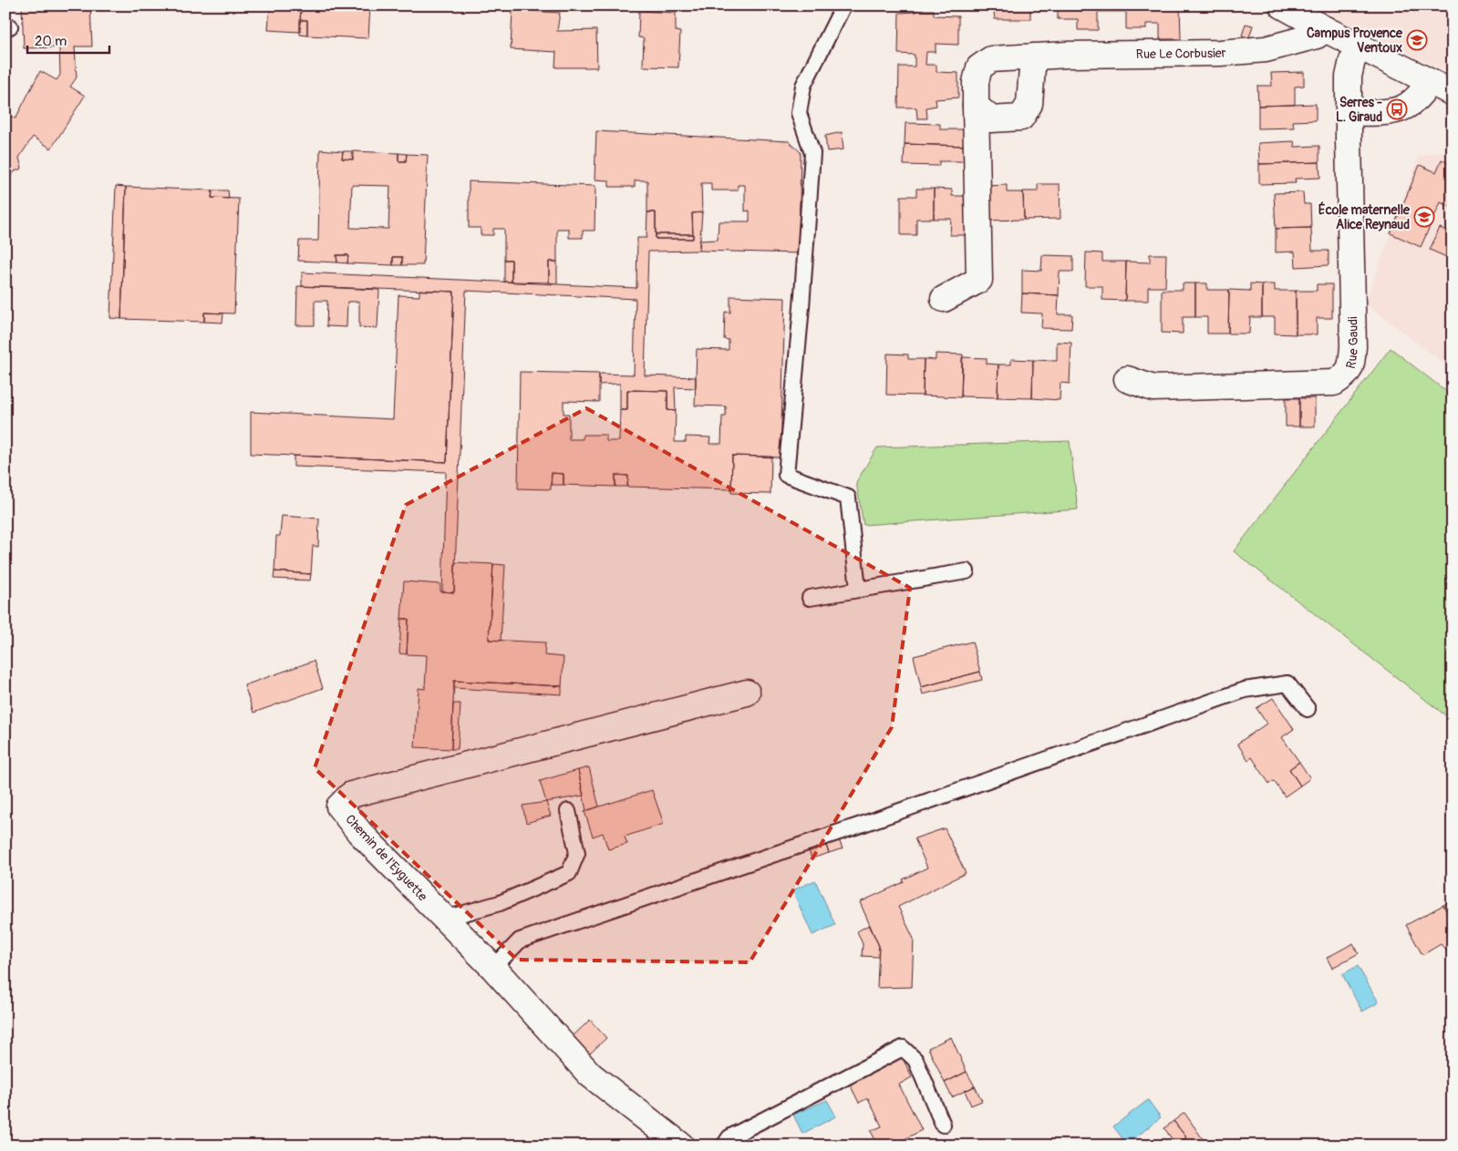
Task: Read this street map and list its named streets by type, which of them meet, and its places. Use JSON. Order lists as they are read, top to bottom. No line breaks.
{"streets":{"street":["Rue Le Corbusier","Rue Gaudi","Chemin de l'Eyguette"]},"places":{"school or university":["Campus Provence Ventoux","École maternelle Alice Reynaud"],"bus stop":["Serres - L. Giraud"]},"scale_bar":"20 m"}
